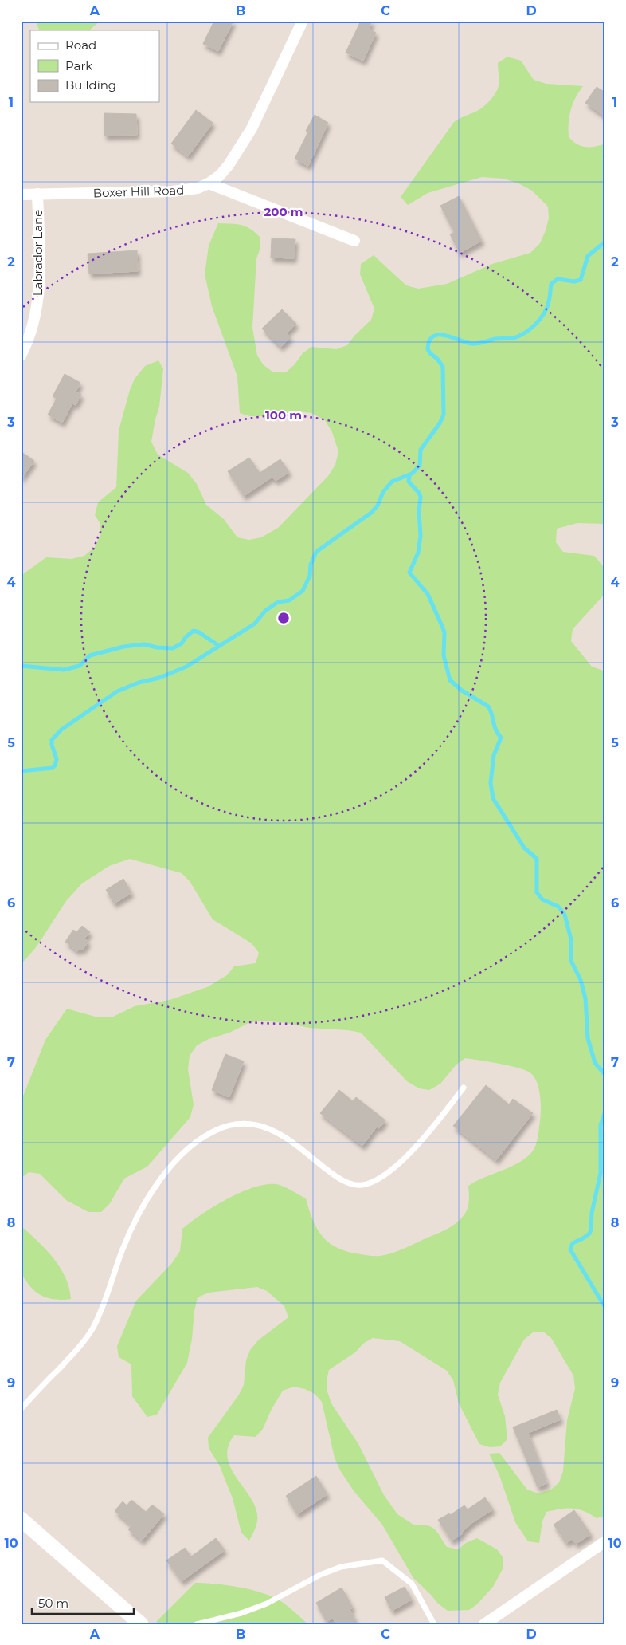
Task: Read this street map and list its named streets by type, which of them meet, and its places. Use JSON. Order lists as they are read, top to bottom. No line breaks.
{"streets":{"street":["Boxer Hill Road","Labrador Lane"]},"crossings":[["Boxer Hill Road","Labrador Lane"]],"legend":["Road","Park","Building"],"scale_bar":"50 m","grid":{"columns":["A","B","C","D"],"rows":["1","2","3","4","5","6","7","8","9","10"]},"rings":["200 m","100 m"]}
